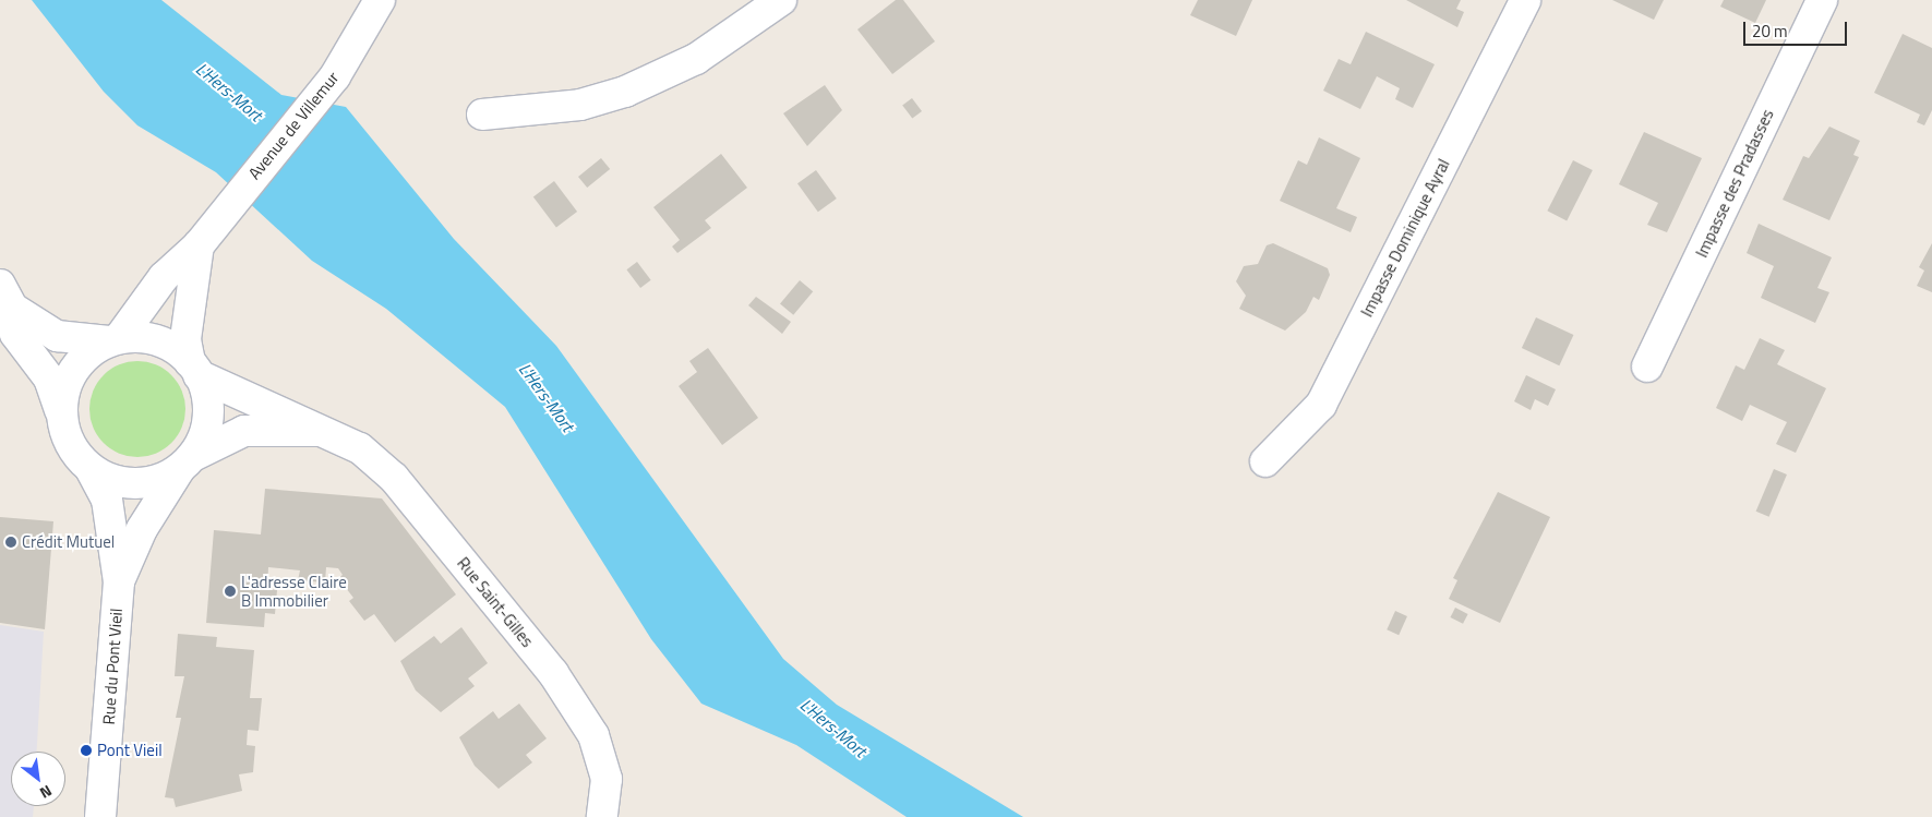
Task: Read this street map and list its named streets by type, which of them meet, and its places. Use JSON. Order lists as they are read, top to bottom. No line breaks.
{"streets":{"street":["Avenue de Villemur","Impasse des Pradasses","Impasse Dominique Ayral","Rue Saint-Gilles","Rue du Pont Vieil"]},"crossings":[["Avenue de Villemur","Rue du Pont Vieil"]],"water":["L'Hers-Mort"],"places":["Crédit Mutuel","L'adresse Claire B Immobilier","Pont Vieil"],"scale_bar":"20 m","north":"bottom right"}
